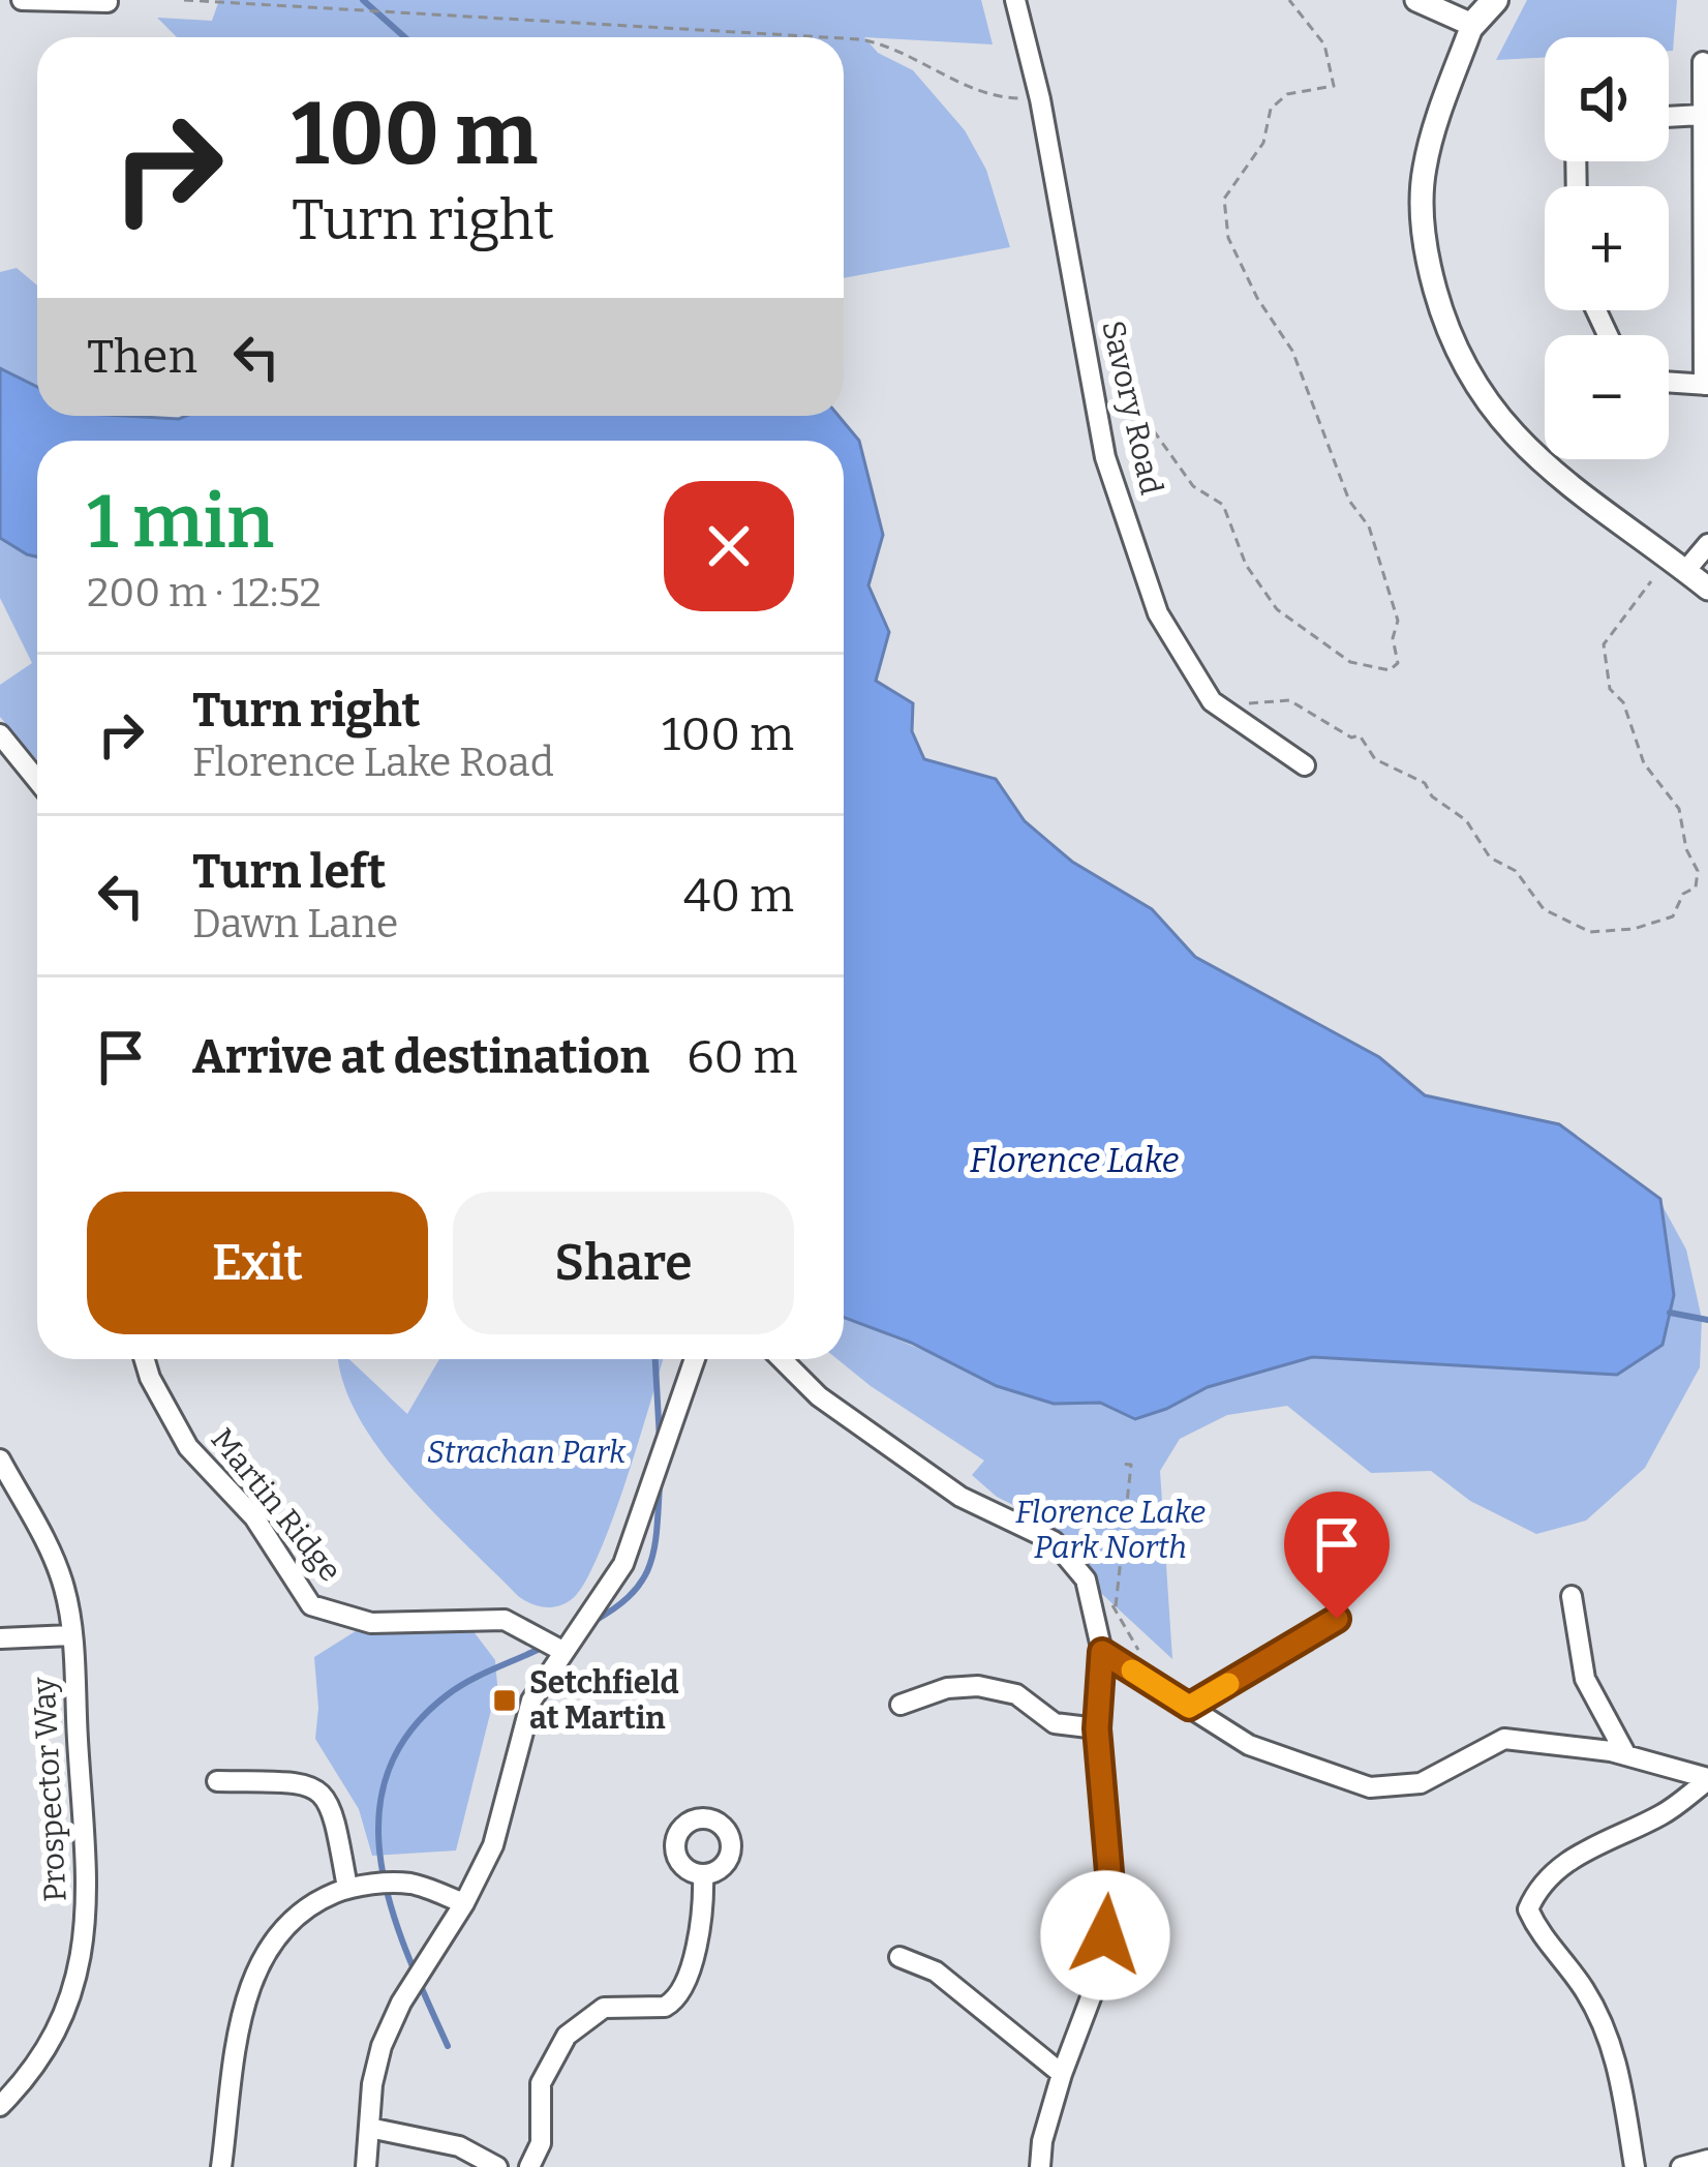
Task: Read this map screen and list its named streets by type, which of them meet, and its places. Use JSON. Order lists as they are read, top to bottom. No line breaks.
{"streets":{"street":["Savory Road","Martin Ridge","Prospector Way"]},"water":["Florence Lake"],"parks":["Strachan Park","Florence Lake Park North"],"places":{"transit":["Setchfield at Martin"]},"page":{"map_buttons":["+","−"],"turn":["100 m","Turn right"],"then":"Then","heading":["1 min","200 m · 12:52"],"list":[{"name":"Turn right","note":"Florence Lake Road","value":"100 m"},{"name":"Turn left","note":"Dawn Lane","value":"40 m"},{"name":"Arrive at destination","value":"60 m"}],"buttons":["Exit","Share"]}}
